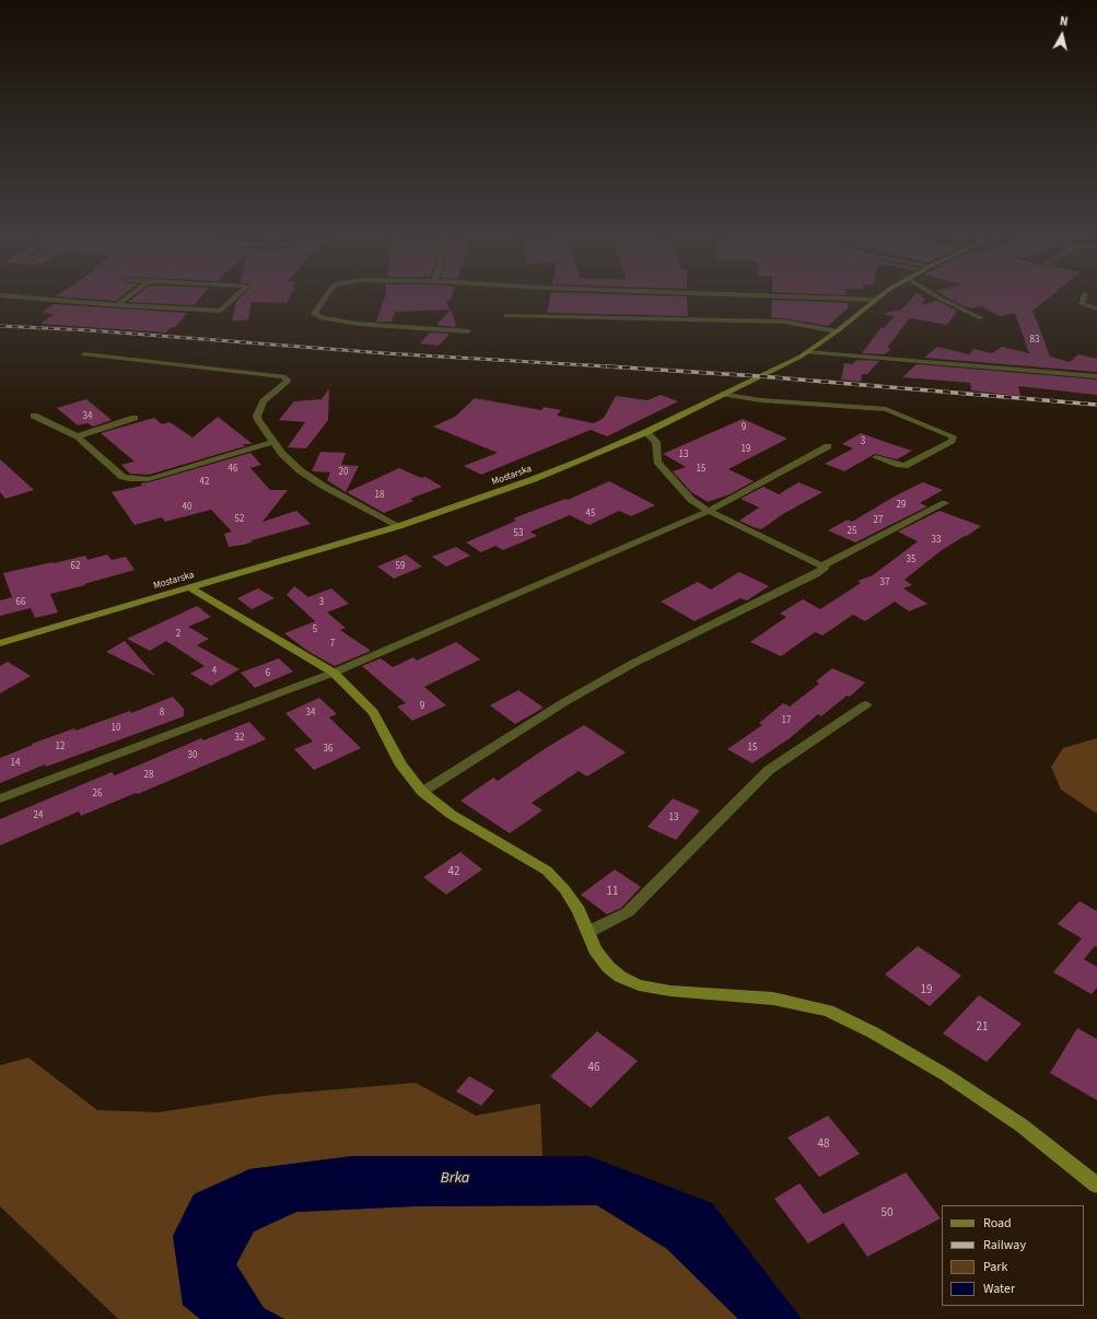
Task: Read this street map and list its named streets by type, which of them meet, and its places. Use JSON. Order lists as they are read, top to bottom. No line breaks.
{"streets":{"main road":["Mostarska"]},"water":["Brka"],"house_numbers":["83","34","9","3","19","13","46","15","20","42","18","29","40","45","52","27","25","53","33","35","62","59","37","66","3","5","2","7","4","6","9","8","34","17","10","32","12","15","36","30","14","28","26","24","13","42","11","19","21","46","48","50"],"legend":["Road","Railway","Park","Water"],"north":"top"}
